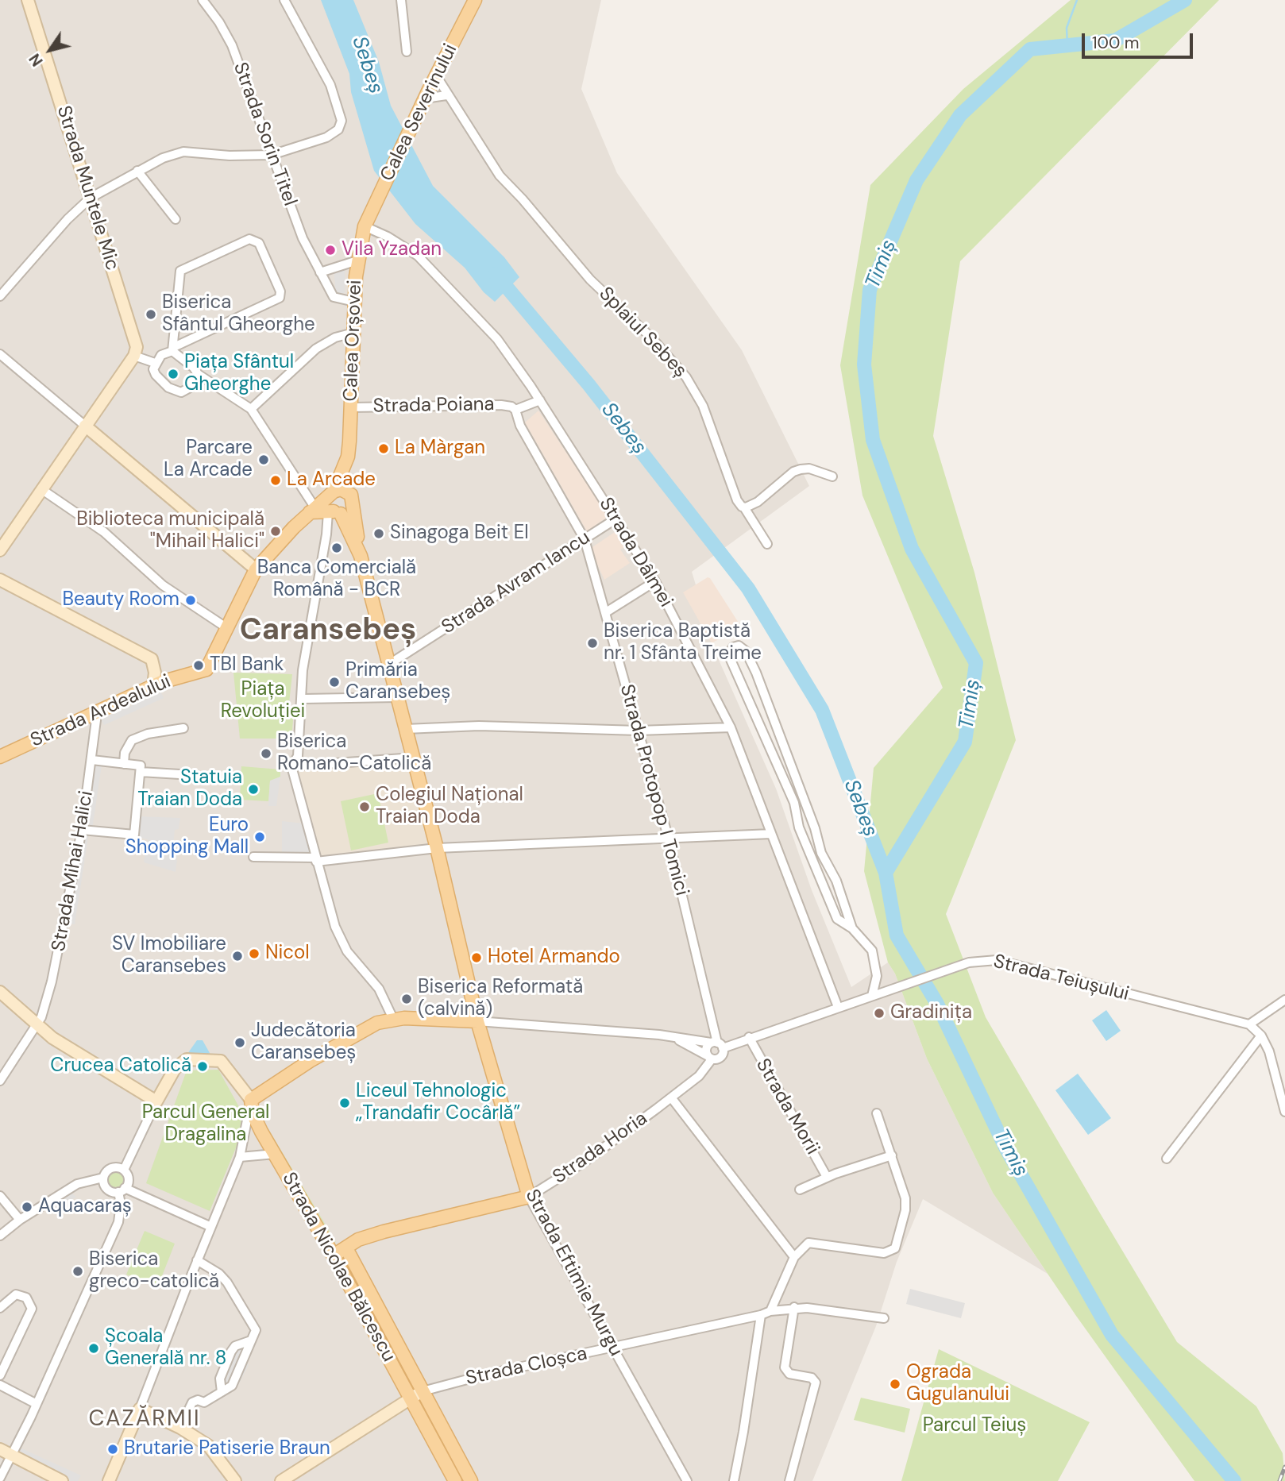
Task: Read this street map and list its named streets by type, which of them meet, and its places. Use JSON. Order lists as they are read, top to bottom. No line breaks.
{"streets":{"main road":["Calea Severinului","Calea Orșovei","Strada Ardealului","Strada Horia","Strada Nicolae Bălcescu","Strada Eftimie Murgu"],"street":["Strada Sorin Titel","Strada Muntele Mic","Splaiul Sebeș","Strada Poiana","Strada Dâlmei","Strada Avram Iancu","Strada Protopop I Tomici","Strada Mihai Halici","Strada Teiușului","Strada Morii","Strada Cloșca"]},"crossings":[["Calea Severinului","Splaiul Sebeș"],["Calea Severinului","Calea Orșovei"],["Calea Severinului","Strada Dâlmei"],["Strada Sorin Titel","Calea Orșovei"],["Calea Orșovei","Strada Poiana"],["Calea Orșovei","Strada Dâlmei"],["Calea Orșovei","Strada Eftimie Murgu"],["Strada Poiana","Strada Protopop I Tomici"],["Strada Dâlmei","Strada Avram Iancu"],["Strada Dâlmei","Strada Teiușului"],["Strada Avram Iancu","Strada Protopop I Tomici"],["Strada Avram Iancu","Strada Eftimie Murgu"],["Strada Ardealului","Strada Mihai Halici"],["Strada Protopop I Tomici","Strada Teiușului"],["Strada Protopop I Tomici","Strada Horia"],["Strada Teiușului","Strada Morii"],["Strada Teiușului","Strada Horia"],["Strada Horia","Strada Nicolae Bălcescu"],["Strada Horia","Strada Eftimie Murgu"],["Strada Nicolae Bălcescu","Strada Cloșca"],["Strada Eftimie Murgu","Strada Cloșca"]],"districts":["Caransebeș","CAZĂRMII"],"water":["Sebeș","Timiș"],"parks":["Piața Revoluției","Parcul General Dragalina","Parcul Teiuș"],"places":["Vila Yzadan","Biserica Sfântul Gheorghe","Piața Sfântul Gheorghe","La Màrgan","Parcare La Arcade","La Arcade","Biblioteca municipală \"Mihail Halici\"","Sinagoga Beit El","Banca Comercială Română - BCR","Beauty Room","Biserica Baptistă nr. 1 Sfânta Treime","TBI Bank","Primăria Caransebeș","Biserica Romano-Catolică","Statuia Traian Doda","Colegiul Național Traian Doda","Euro Shopping Mall","Nicol","SV Imobiliare Caransebes","Hotel Armando","Biserica Reformată (calvină)","Gradinița","Judecătoria Caransebeș","Crucea Catolică","Liceul Tehnologic „Trandafir Cocârlă”","Aquacaraș","Biserica greco-catolică","Școala Generală nr. 8","Ograda Gugulanului","Brutarie Patiserie Braun"],"scale_bar":"100 m","north":"bottom left"}
